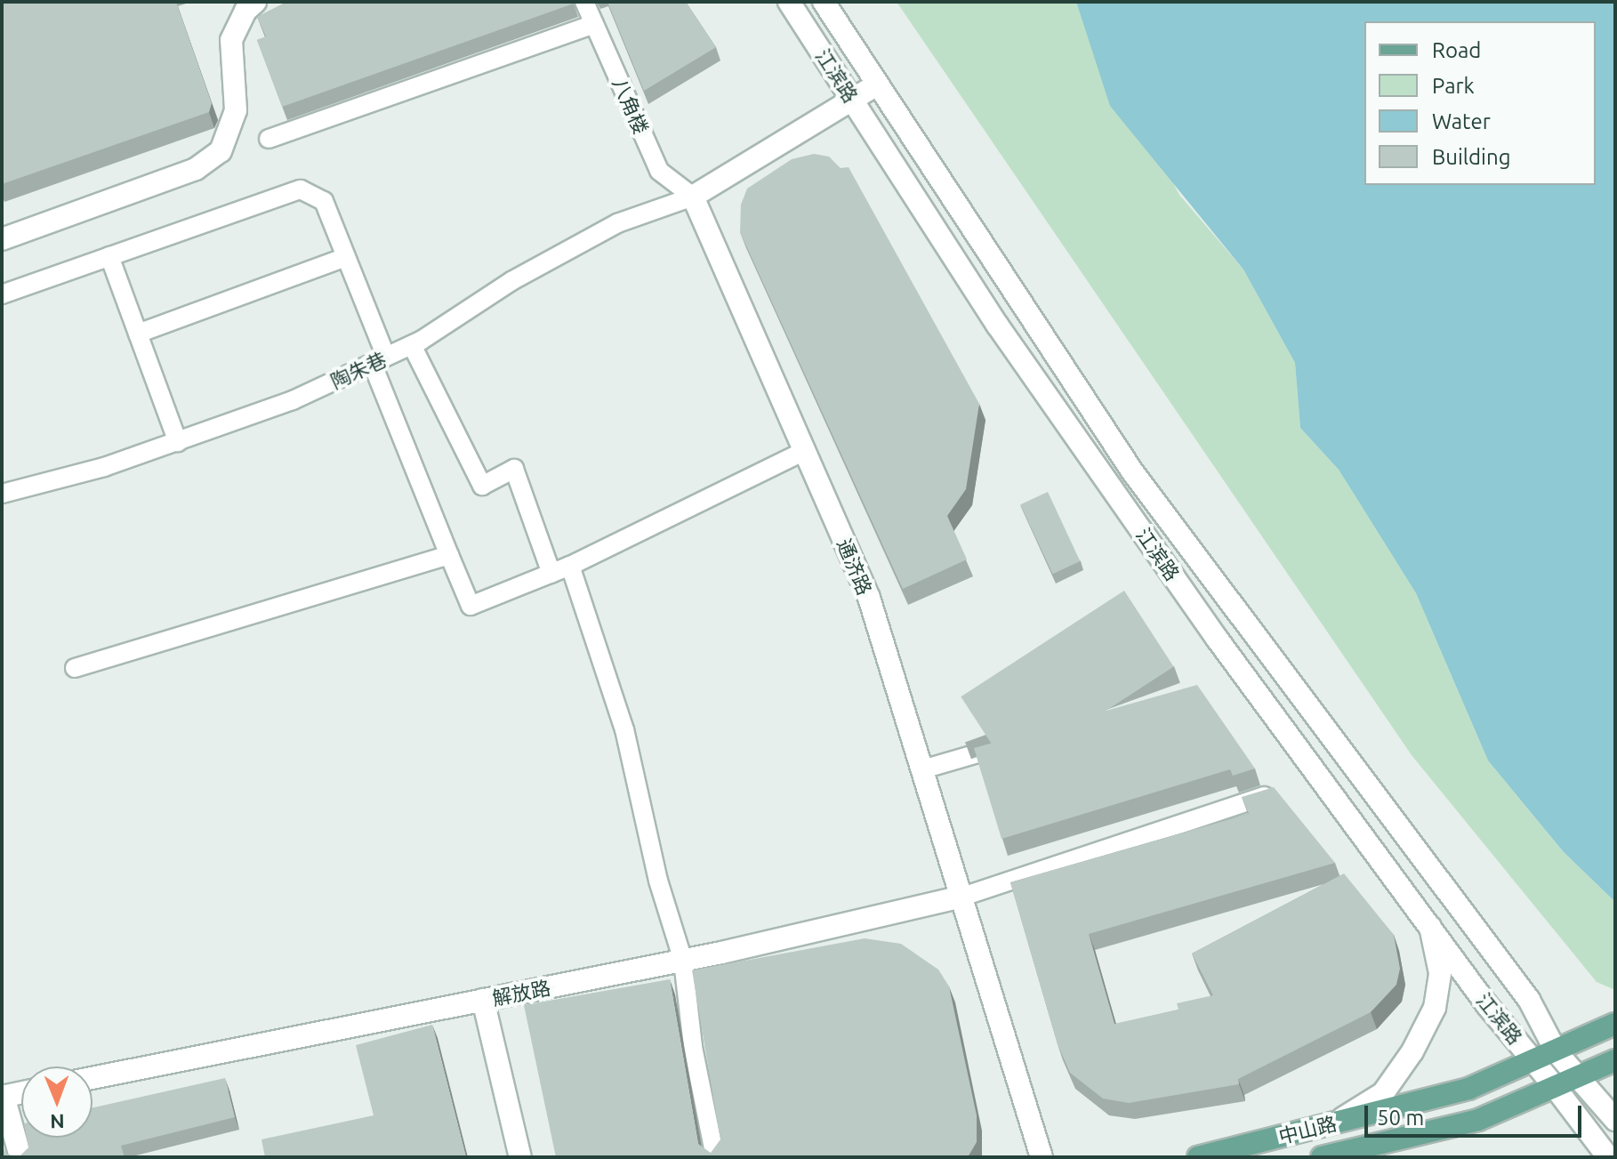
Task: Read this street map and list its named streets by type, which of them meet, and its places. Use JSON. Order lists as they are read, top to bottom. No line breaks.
{"streets":{"main road":["中山路"],"street":["江滨路","通济路","解放路"],"lane":["八角楼","陶朱巷"]},"crossings":[["江滨路","中山路"],["八角楼","陶朱巷"],["八角楼","通济路"],["陶朱巷","通济路"],["通济路","解放路"]],"legend":["Road","Park","Water","Building"],"scale_bar":"50 m","north":"bottom"}
